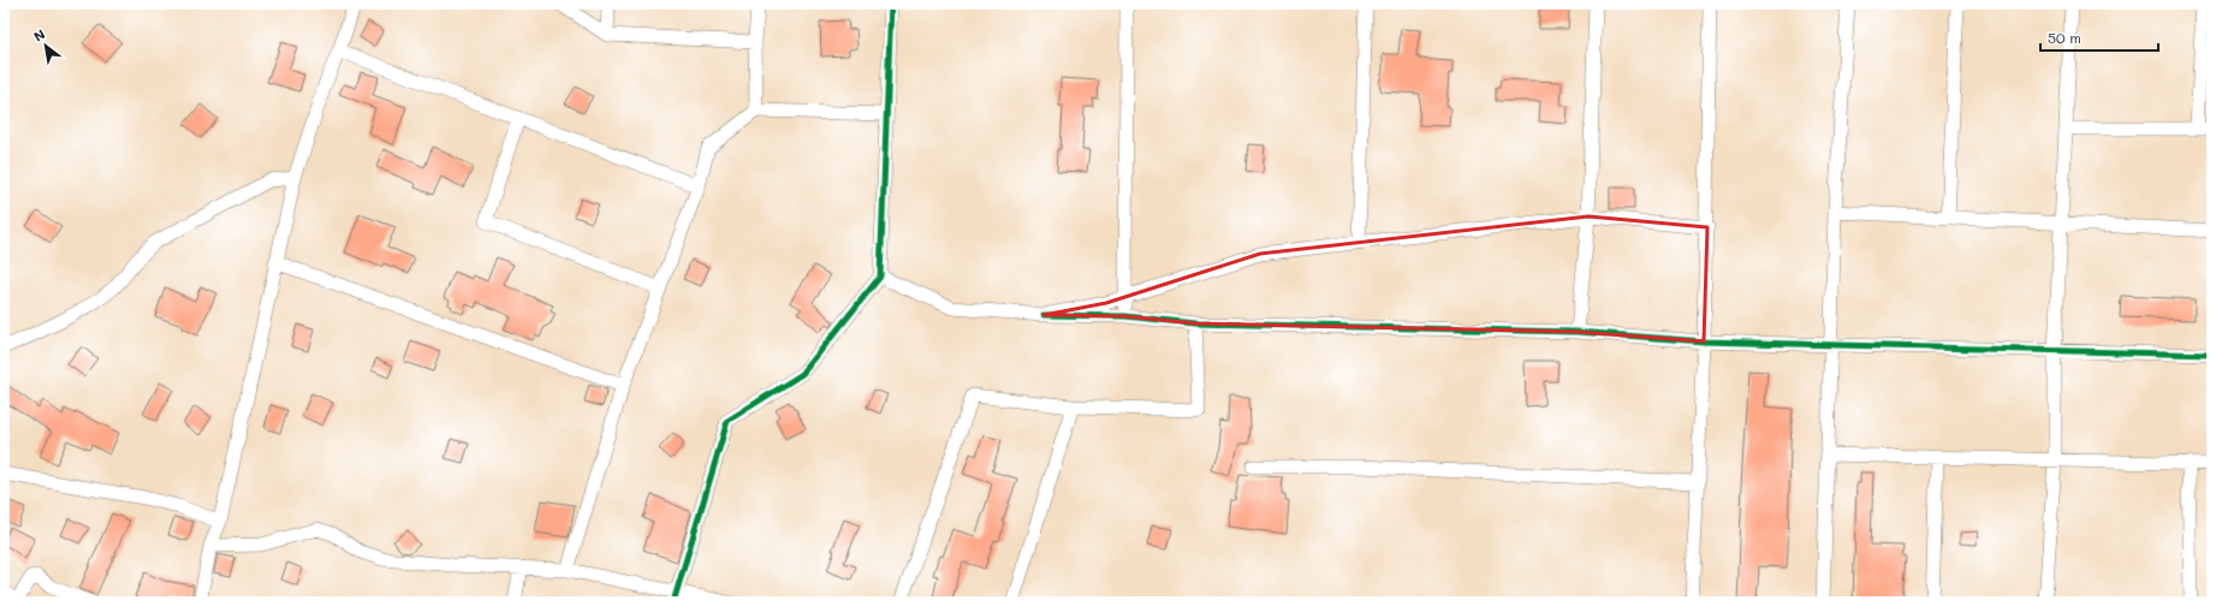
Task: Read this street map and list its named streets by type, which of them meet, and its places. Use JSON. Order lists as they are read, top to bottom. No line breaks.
{"scale_bar":"50 m","north":"top left"}
